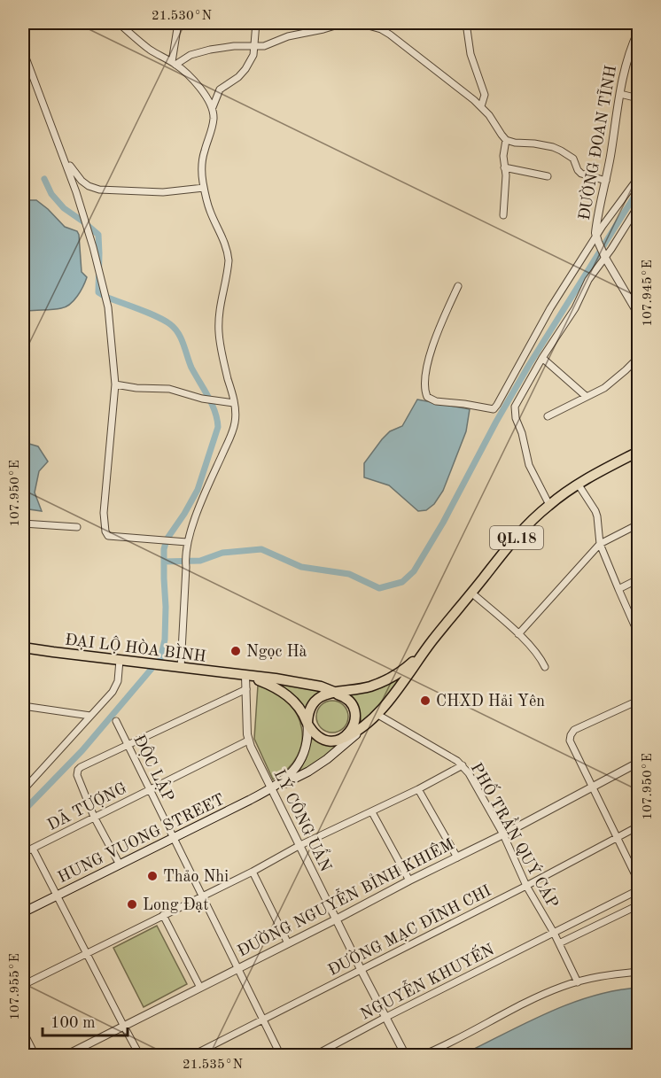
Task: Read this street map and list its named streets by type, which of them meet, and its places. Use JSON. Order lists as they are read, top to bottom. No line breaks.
{"streets":{"highway":["QL.18","ĐẠI LỘ HÒA BÌNH"],"main road":["HUNG VUONG STREET"],"street":["ĐƯỜNG ĐOAN TĨNH","ĐỘC LẬP","DÃ TƯỢNG","LÝ CÔNG UẨN","PHỐ TRẦN QUÝ CÁP","ĐƯỜNG NGUYỄN BỈNH KHIÊM","ĐƯỜNG MẠC ĐĨNH CHI","NGUYỄN KHUYẾN"]},"crossings":[["ĐẠI LỘ HÒA BÌNH","LÝ CÔNG UẨN"],["ĐỘC LẬP","DÃ TƯỢNG"],["ĐỘC LẬP","HUNG VUONG STREET"],["ĐỘC LẬP","ĐƯỜNG NGUYỄN BỈNH KHIÊM"],["ĐỘC LẬP","ĐƯỜNG MẠC ĐĨNH CHI"],["DÃ TƯỢNG","LÝ CÔNG UẨN"],["LÝ CÔNG UẨN","HUNG VUONG STREET"],["LÝ CÔNG UẨN","ĐƯỜNG NGUYỄN BỈNH KHIÊM"],["LÝ CÔNG UẨN","ĐƯỜNG MẠC ĐĨNH CHI"],["LÝ CÔNG UẨN","NGUYỄN KHUYẾN"],["PHỐ TRẦN QUÝ CÁP","ĐƯỜNG NGUYỄN BỈNH KHIÊM"],["PHỐ TRẦN QUÝ CÁP","ĐƯỜNG MẠC ĐĨNH CHI"],["PHỐ TRẦN QUÝ CÁP","NGUYỄN KHUYẾN"]],"places":["Ngọc Hà","CHXD Hải Yên","Thảo Nhi","Long Đạt"],"scale_bar":"100 m","coordinates":["21.530°N","107.945°E","107.950°E","107.955°E","21.535°N"]}
